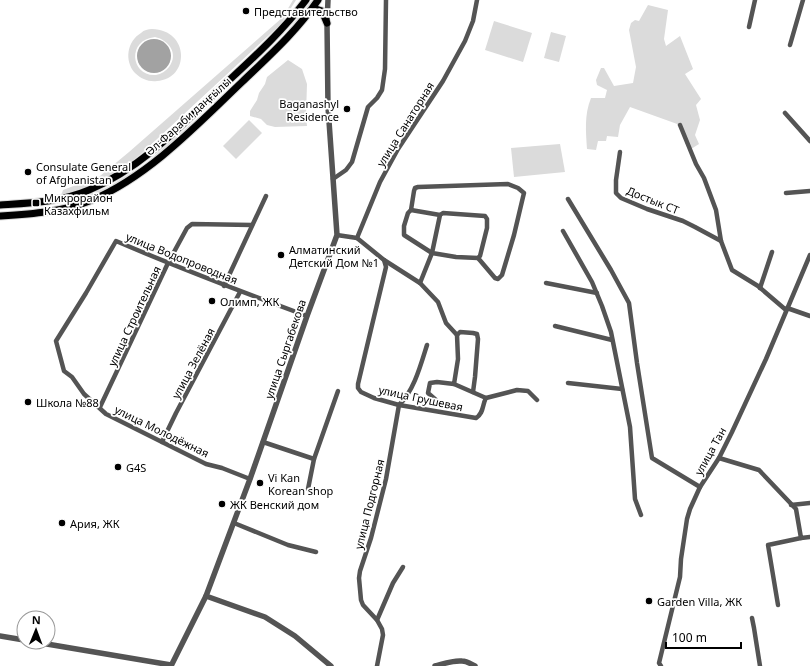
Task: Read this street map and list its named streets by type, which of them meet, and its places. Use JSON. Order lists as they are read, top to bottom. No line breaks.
{"streets":{"main road":["Әл-Фараби даңғылы"],"street":["улица Санаторная","Достык СТ","улица Водопроводная","улица Строительная","улица Сыргабекова","улица Зелёная","улица Грушевая","улица Молодёжная","улица Тан","улица Подгорная"]},"crossings":[["улица Водопроводная","улица Строительная"],["улица Водопроводная","улица Сыргабекова"],["улица Водопроводная","улица Зелёная"],["улица Водопроводная","улица Молодёжная"],["улица Строительная","улица Молодёжная"],["улица Сыргабекова","улица Молодёжная"],["улица Зелёная","улица Молодёжная"],["улица Грушевая","улица Подгорная"]],"places":{"other":["Представительство","Baganashyl Residence","Consulate General of Afghanistan","Алматинский Детский Дом №1","Олимп, ЖК","Школа №88","G4S","Vi Kan Korean shop","ЖК Венский дом","Ария, ЖК","Garden Villa, ЖК"],"transit":["Микрорайон Казахфильм"]},"scale_bar":"100 m","north":"top"}
